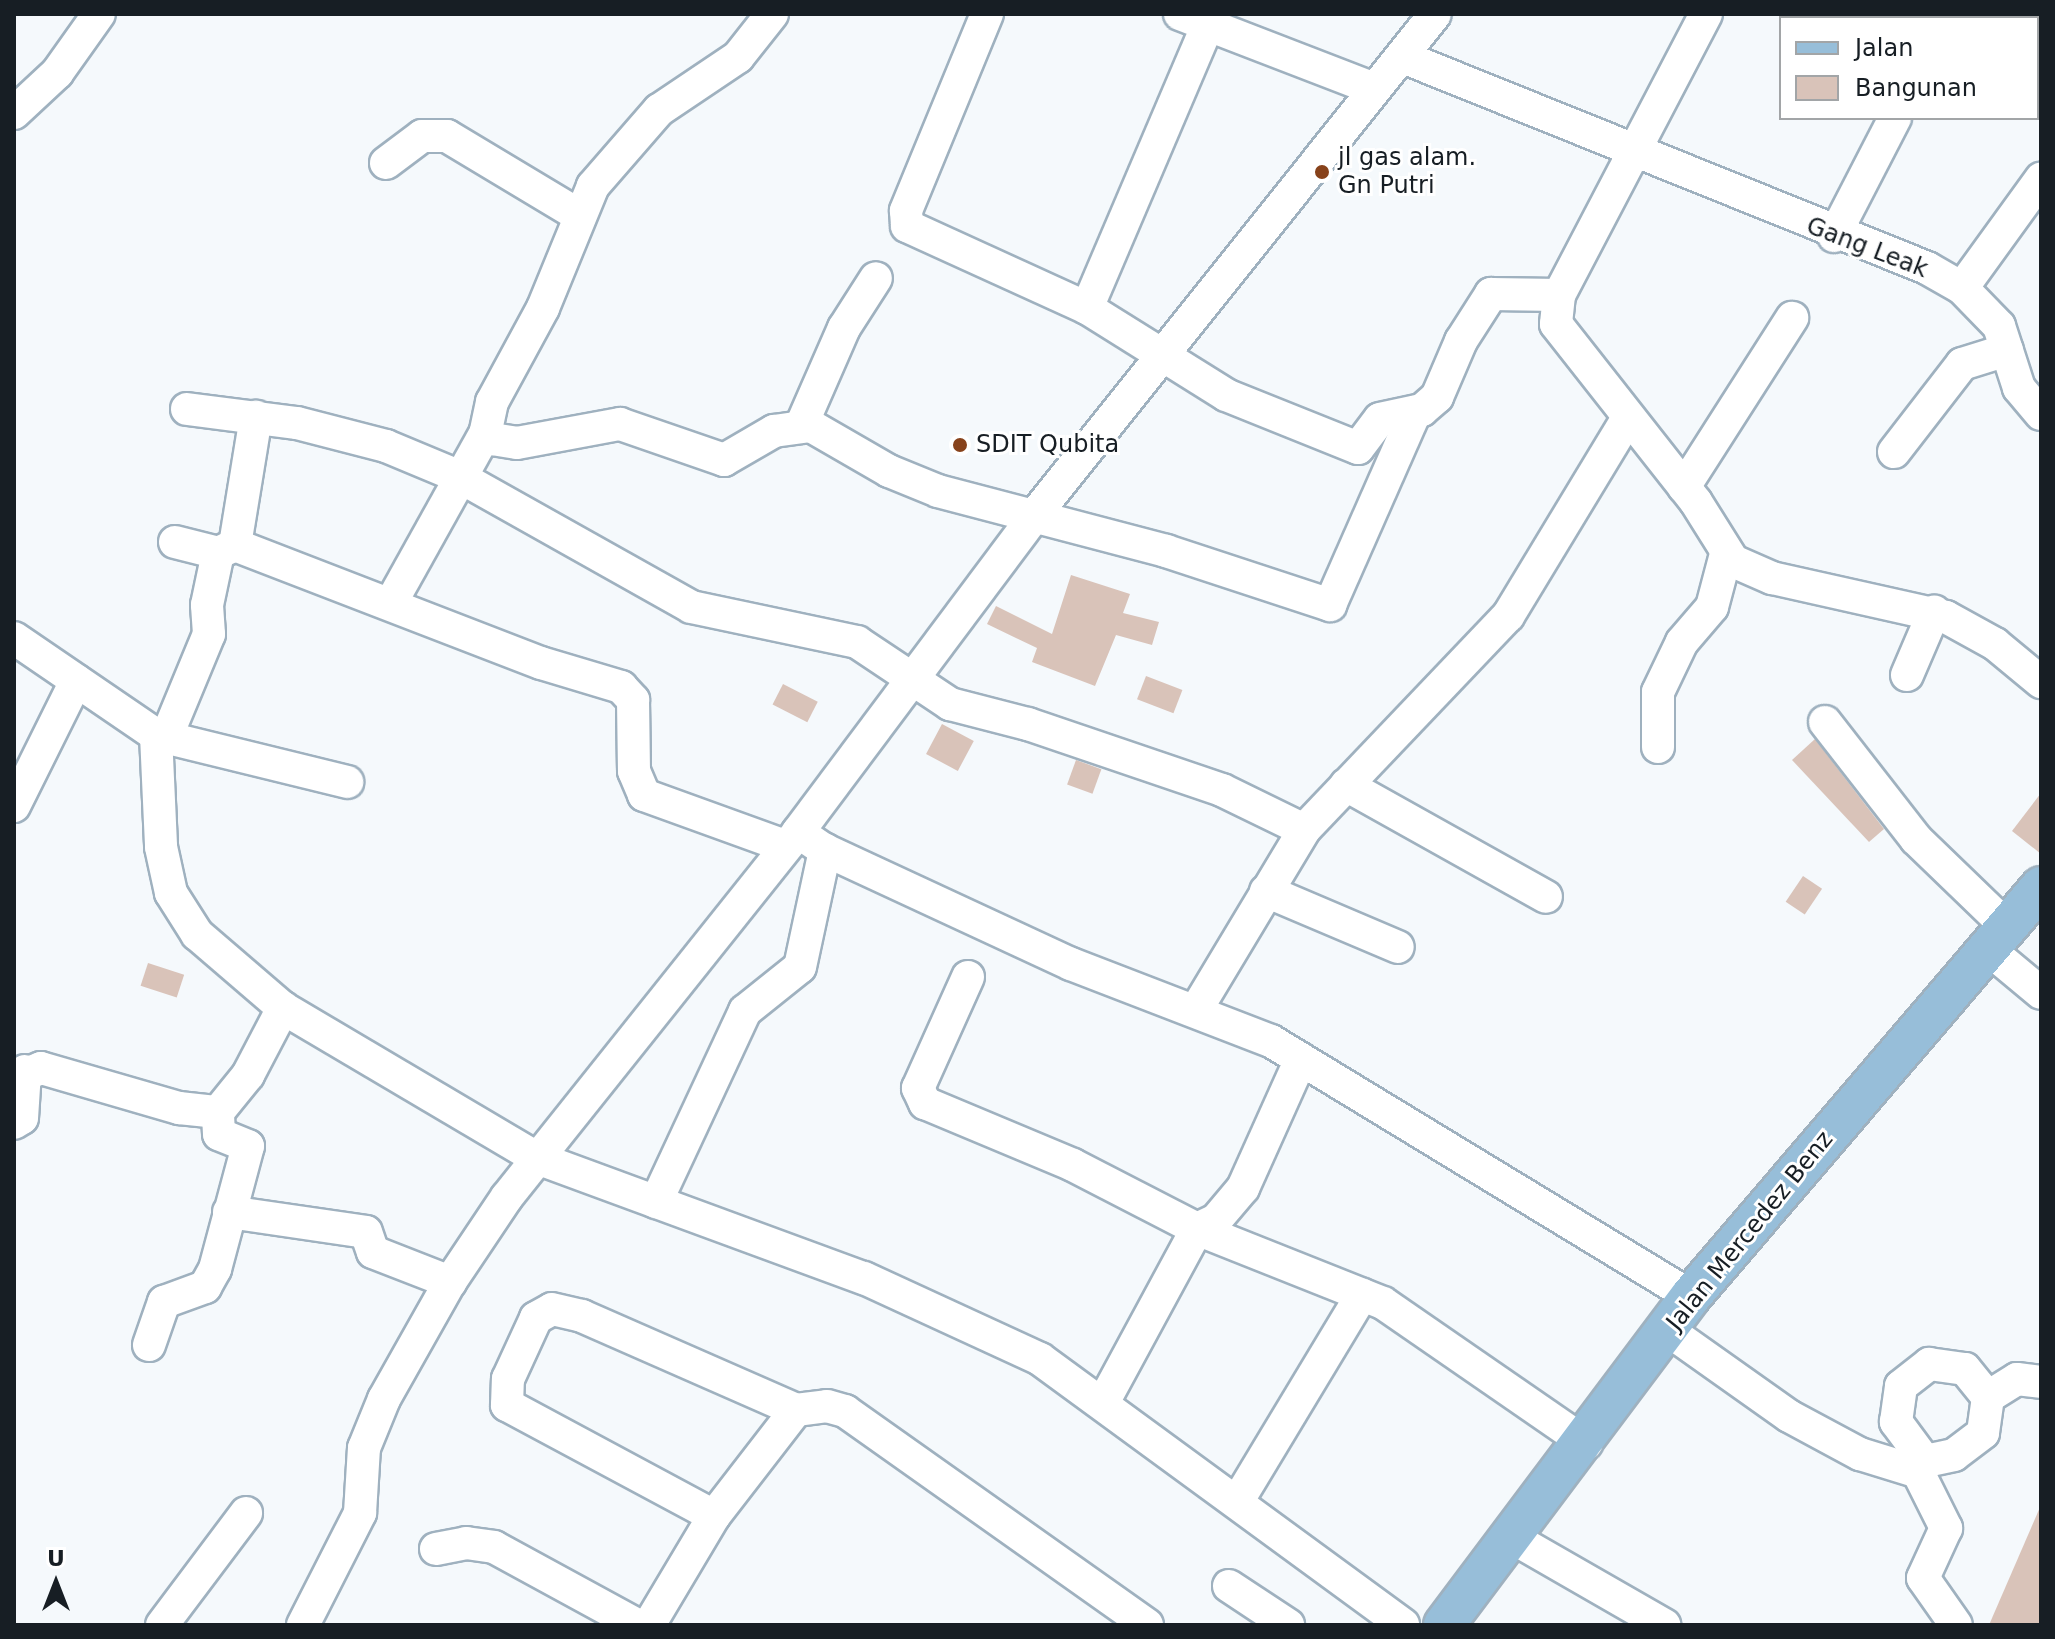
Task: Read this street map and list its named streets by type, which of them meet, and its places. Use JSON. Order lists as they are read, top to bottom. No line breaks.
{"streets":{"main road":["Jalan Mercedez Benz"],"street":["Gang Leak"]},"places":["jl gas alam. Gn Putri","SDIT Qubita"],"legend":["Jalan","Bangunan"],"north":"top"}
